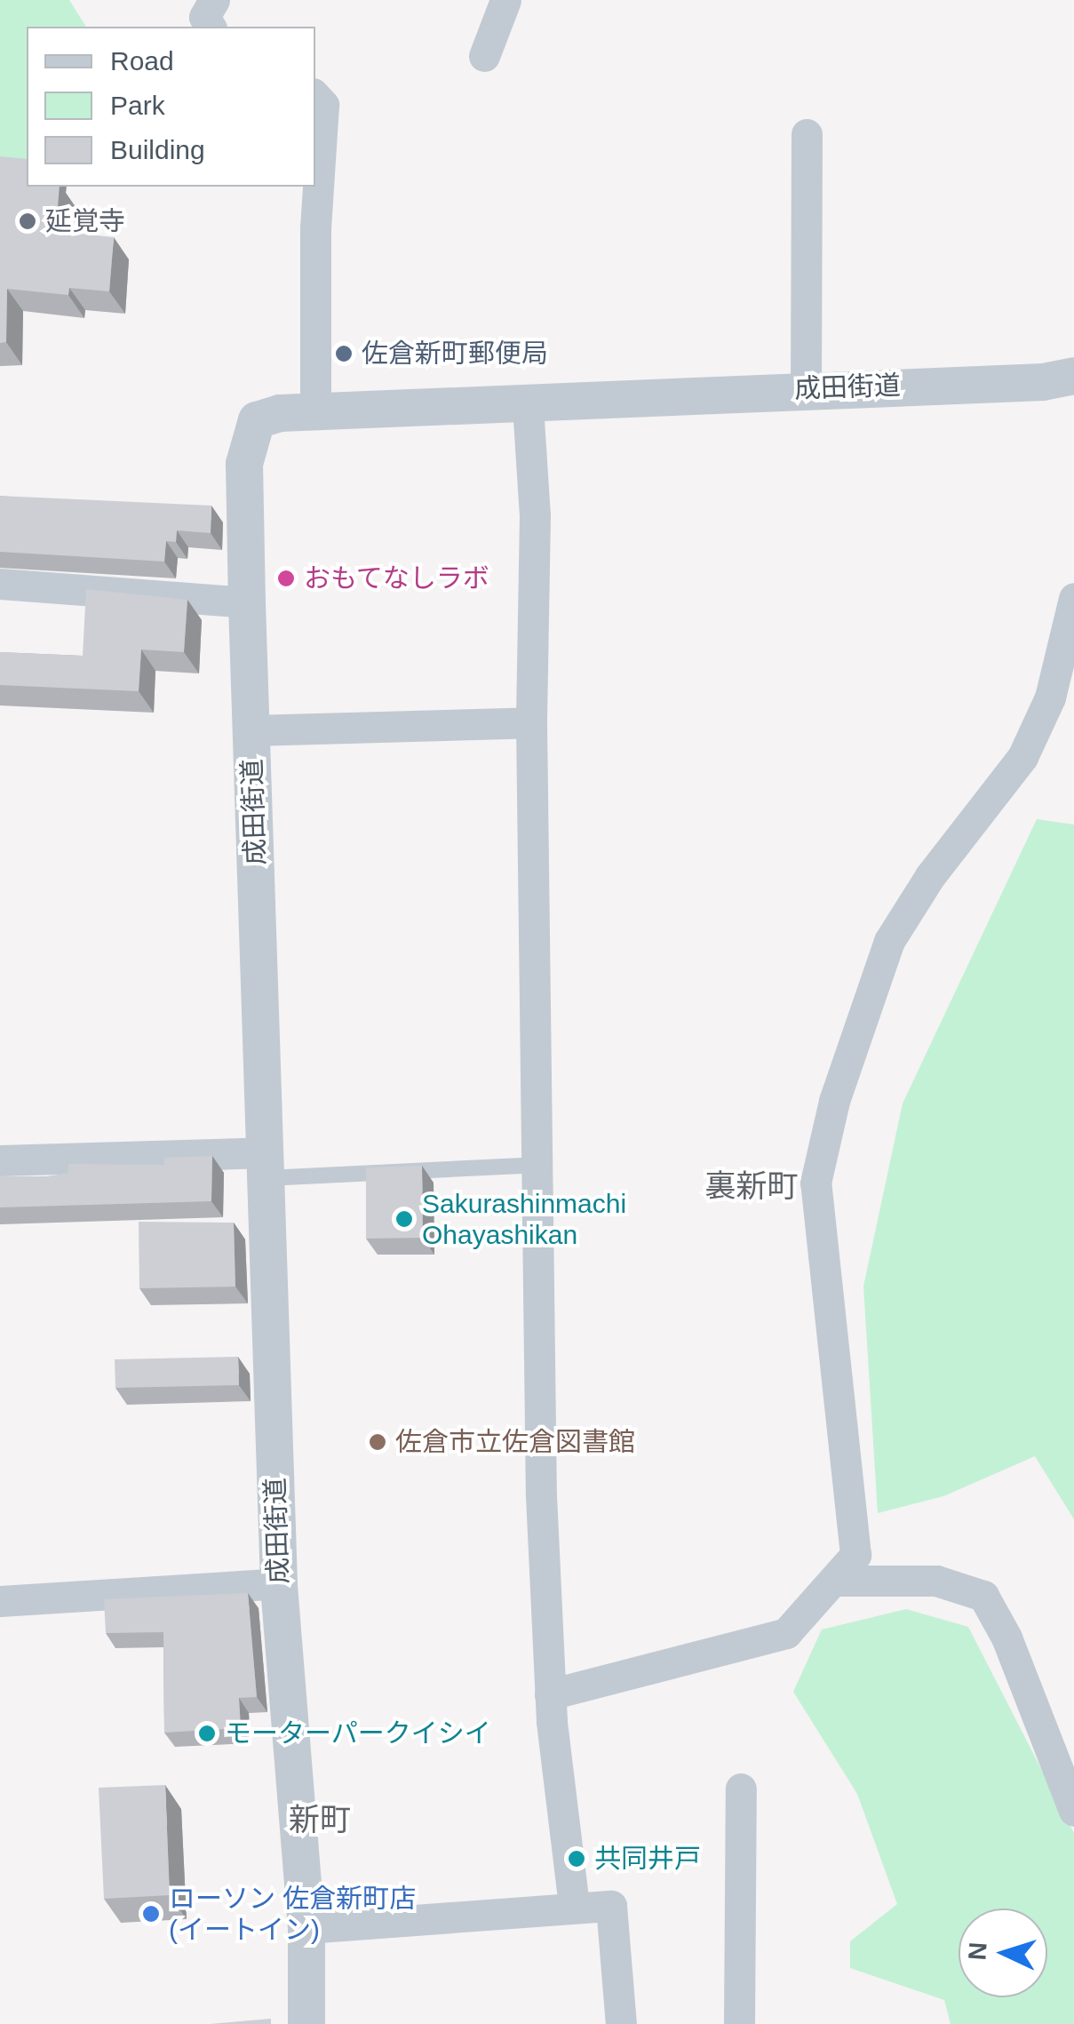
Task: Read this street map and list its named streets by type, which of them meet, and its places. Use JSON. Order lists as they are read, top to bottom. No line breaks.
{"streets":{"street":["成田街道"]},"districts":["裏新町","新町"],"places":["延覚寺","佐倉新町郵便局","おもてなしラボ","Sakurashinmachi Ohayashikan","佐倉市立佐倉図書館","モーターパークイシイ","共同井戸","ローソン 佐倉新町店 (イートイン)"],"legend":["Road","Park","Building"],"north":"left"}
